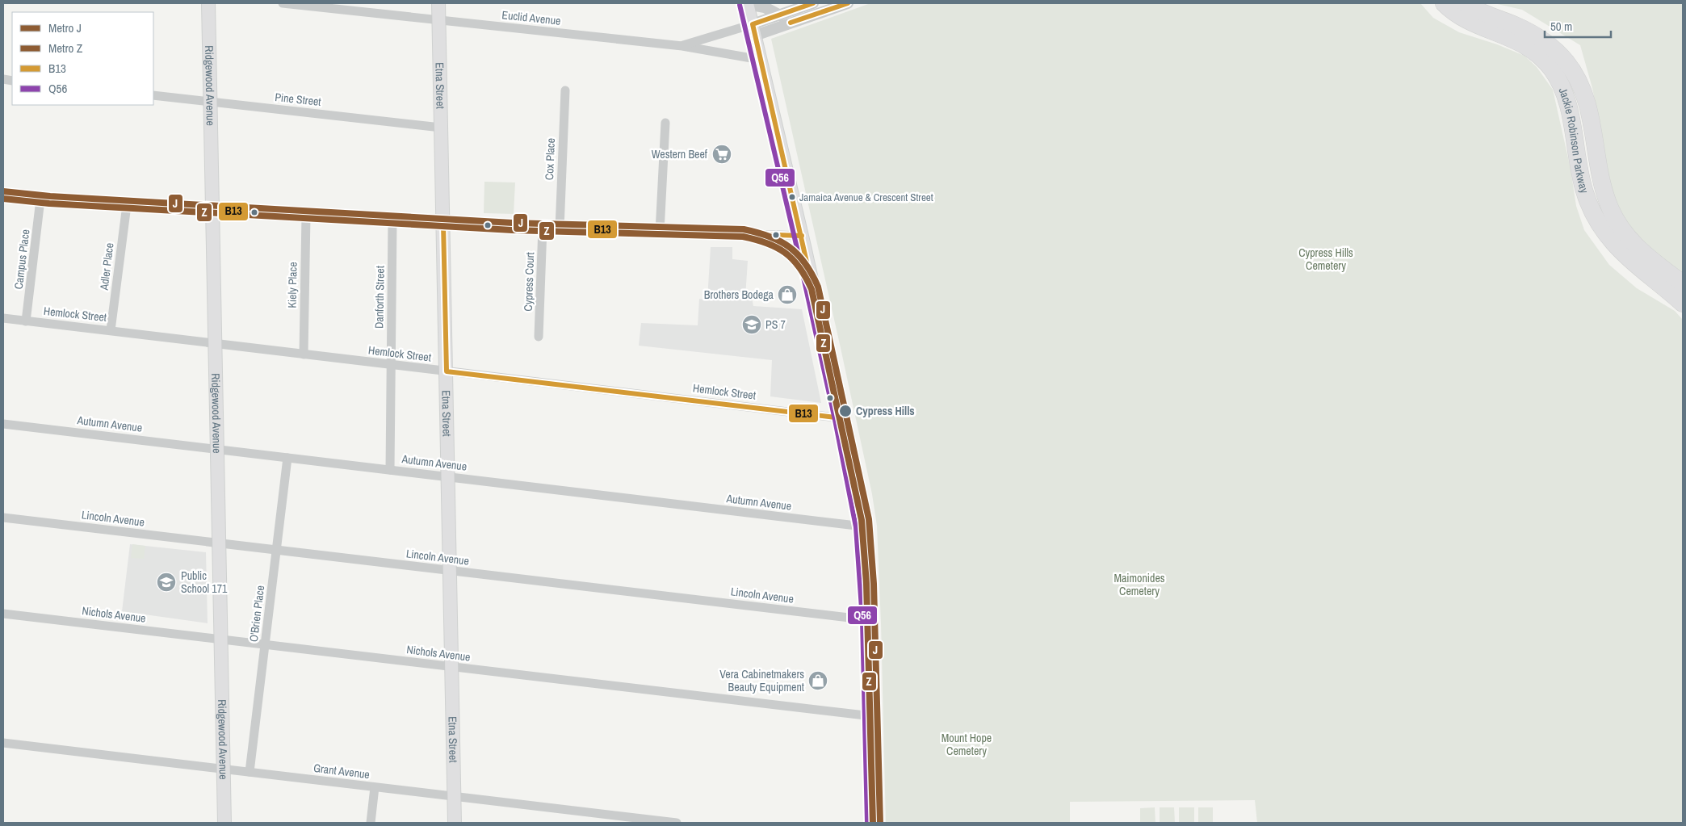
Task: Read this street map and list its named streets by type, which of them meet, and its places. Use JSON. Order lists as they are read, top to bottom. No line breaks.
{"streets":{"highway":["Jackie Robinson Parkway"],"main road":["Ridgewood Avenue","Etna Street"],"street":["Euclid Avenue","Pine Street","Cox Place","Campus Place","Adler Place","Cypress Court","Kiely Place","Danforth Street","Hemlock Street","Autumn Avenue","Lincoln Avenue","O'Brien Place","Nichols Avenue","Grant Avenue"]},"crossings":[["Euclid Avenue","Etna Street"],["Ridgewood Avenue","Pine Street"],["Ridgewood Avenue","Hemlock Street"],["Ridgewood Avenue","Autumn Avenue"],["Ridgewood Avenue","Lincoln Avenue"],["Ridgewood Avenue","Nichols Avenue"],["Ridgewood Avenue","Grant Avenue"],["Etna Street","Pine Street"],["Etna Street","Hemlock Street"],["Etna Street","Autumn Avenue"],["Etna Street","Lincoln Avenue"],["Etna Street","Nichols Avenue"],["Etna Street","Grant Avenue"],["Campus Place","Hemlock Street"],["Adler Place","Hemlock Street"],["Kiely Place","Hemlock Street"],["Danforth Street","Hemlock Street"],["Danforth Street","Autumn Avenue"],["Autumn Avenue","O'Brien Place"],["Lincoln Avenue","O'Brien Place"],["O'Brien Place","Nichols Avenue"],["O'Brien Place","Grant Avenue"]],"parks":["Cypress Hills Cemetery","Maimonides Cemetery","Mount Hope Cemetery"],"places":{"supermarket":["Western Beef"],"other":["Jamaica Avenue & Crescent Street","Cypress Hills"],"shop":["Brothers Bodega","Vera Cabinetmakers Beauty Equipment"],"school or university":["PS 7","Public School 171"]},"lines":["transit line B13","transit line Q56","metro line J","metro line Z"],"legend":["Metro J","Metro Z","B13","Q56"],"scale_bar":"50 m"}
